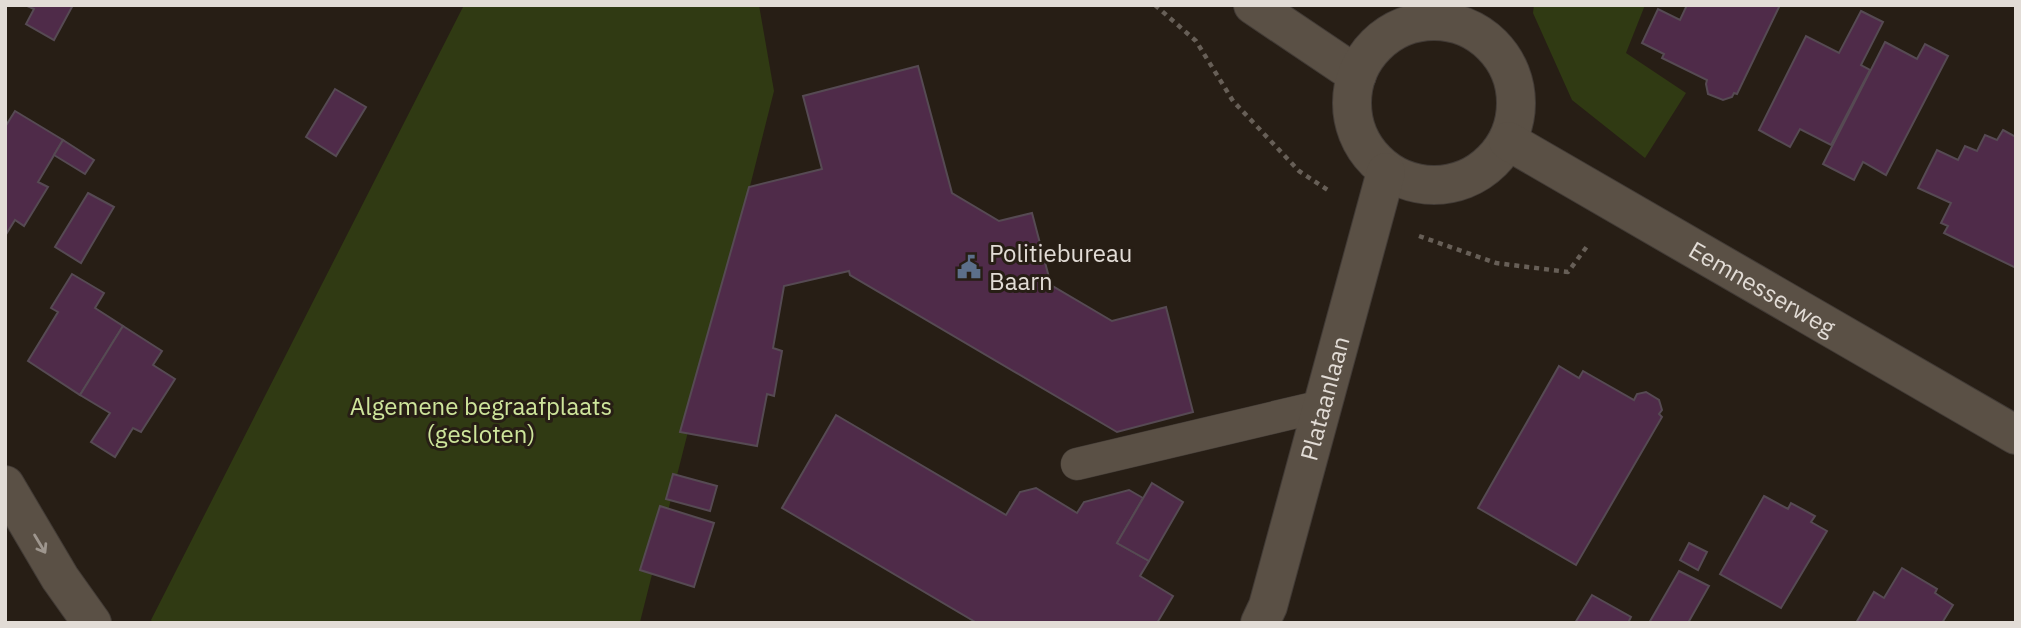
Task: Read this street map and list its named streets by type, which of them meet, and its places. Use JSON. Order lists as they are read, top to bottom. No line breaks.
{"streets":{"street":["Eemnesserweg","Plataanlaan"]},"crossings":[["Eemnesserweg","Plataanlaan"]],"parks":["Algemene begraafplaats (gesloten)"],"places":{"public building":["Politiebureau Baarn"]}}
